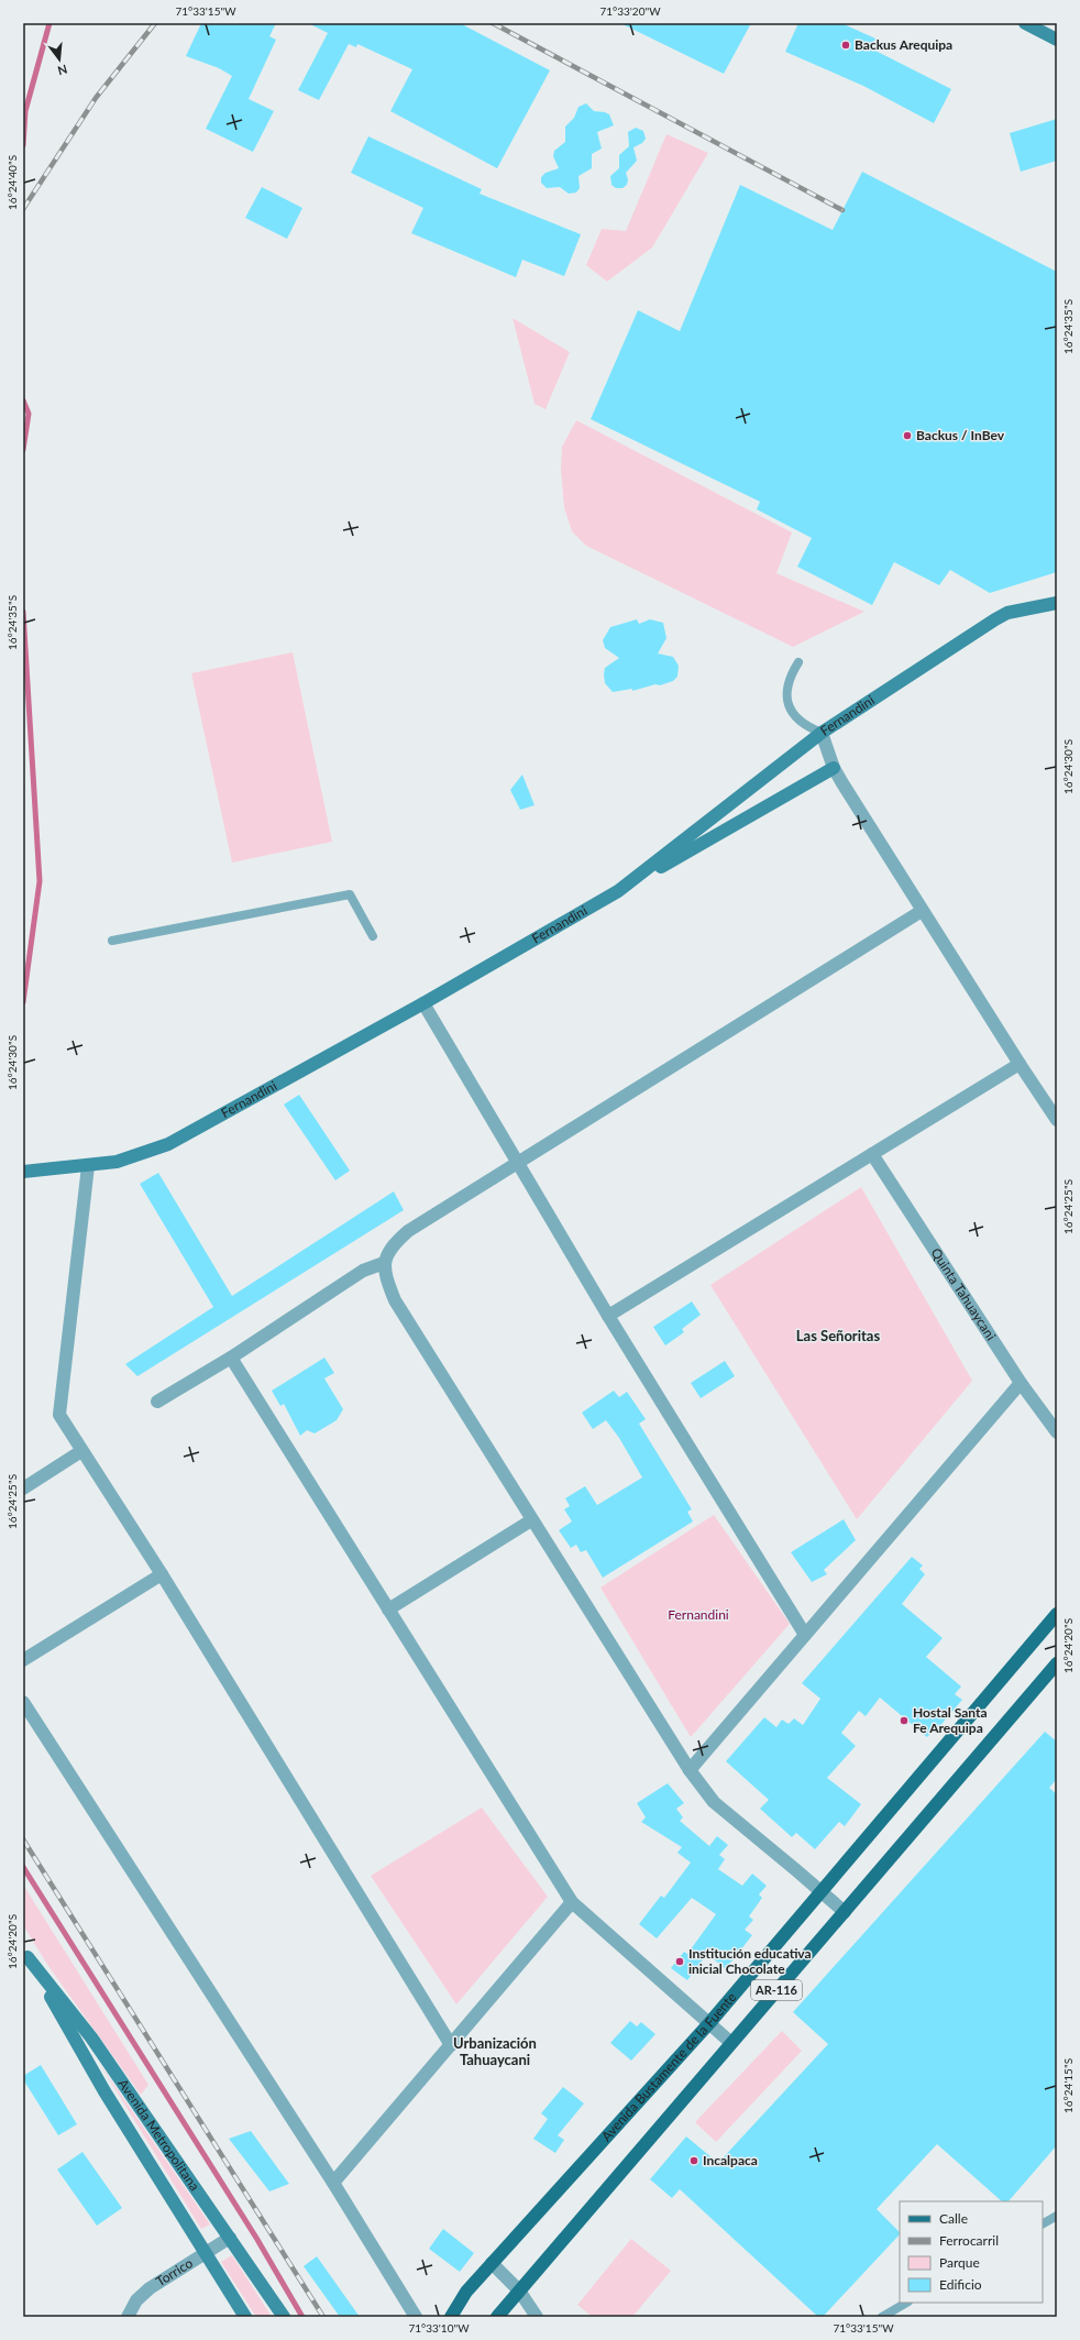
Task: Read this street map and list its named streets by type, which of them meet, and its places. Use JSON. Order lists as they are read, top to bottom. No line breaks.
{"streets":{"main road":["AR-116","Avenida Bustamente de la Fuente"],"street":["Fernandini","Quinta Tahuaycani","Avenida Metropolitana","Torrico"]},"crossings":[["Avenida Metropolitana","Torrico"]],"districts":["Las Señoritas","Urbanización Tahuaycani"],"parks":["Fernandini"],"places":["Backus Arequipa","Backus / InBev","Hostal Santa Fe Arequipa","Institución educativa inicial Chocolate","Incalpaca"],"legend":["Calle","Ferrocarril","Parque","Edificio"],"north":"bottom","coordinates":["71°33'15\"W","71°33'20\"W","16°24'40\"S","16°24'35\"S","16°24'30\"S","16°24'25\"S","16°24'20\"S","16°24'15\"S","71°33'10\"W"]}
